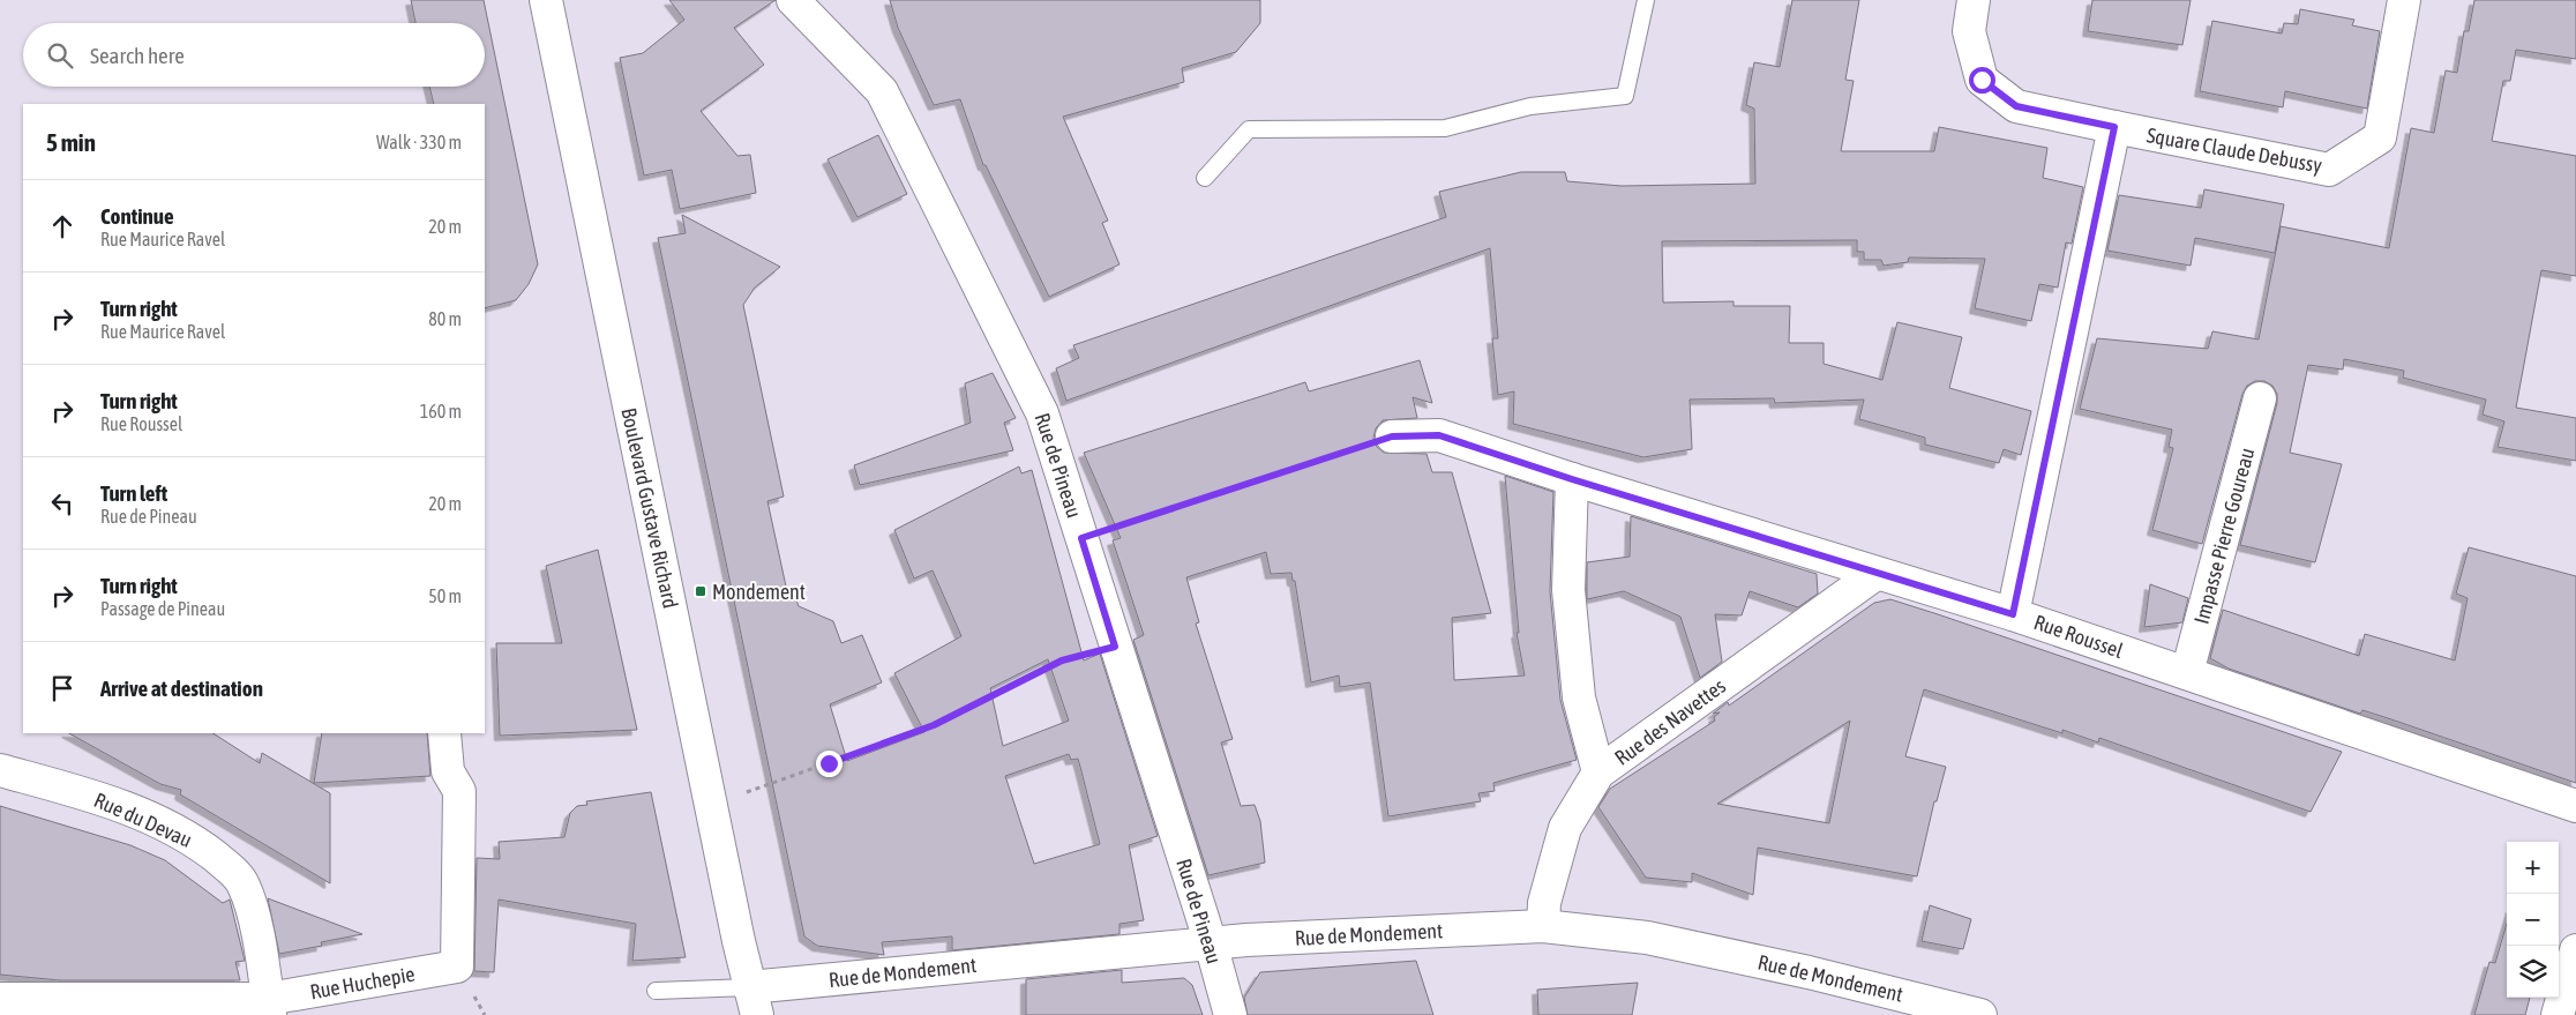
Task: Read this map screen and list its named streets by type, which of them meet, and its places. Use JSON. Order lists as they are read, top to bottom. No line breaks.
{"streets":{"street":["Square Claude Debussy","Rue de Pineau","Boulevard Gustave Richard","Impasse Pierre Goureau","Rue Roussel","Rue des Navettes","Rue du Devau","Rue de Mondement","Rue Huchepie"]},"crossings":[["Rue de Pineau","Rue de Mondement"],["Boulevard Gustave Richard","Rue de Mondement"],["Impasse Pierre Goureau","Rue Roussel"],["Rue Roussel","Rue des Navettes"],["Rue des Navettes","Rue de Mondement"],["Rue du Devau","Rue Huchepie"]],"places":{"transit":["Mondement"]},"page":{"search":"Search here","heading":["5 min","Walk · 330 m"],"list":[["Continue","Rue Maurice Ravel","20 m"],["Turn right","Rue Maurice Ravel","80 m"],["Turn right","Rue Roussel","160 m"],["Turn left","Rue de Pineau","20 m"],["Turn right","Passage de Pineau","50 m"],"Arrive at destination"],"map_buttons":["+","−"]}}
